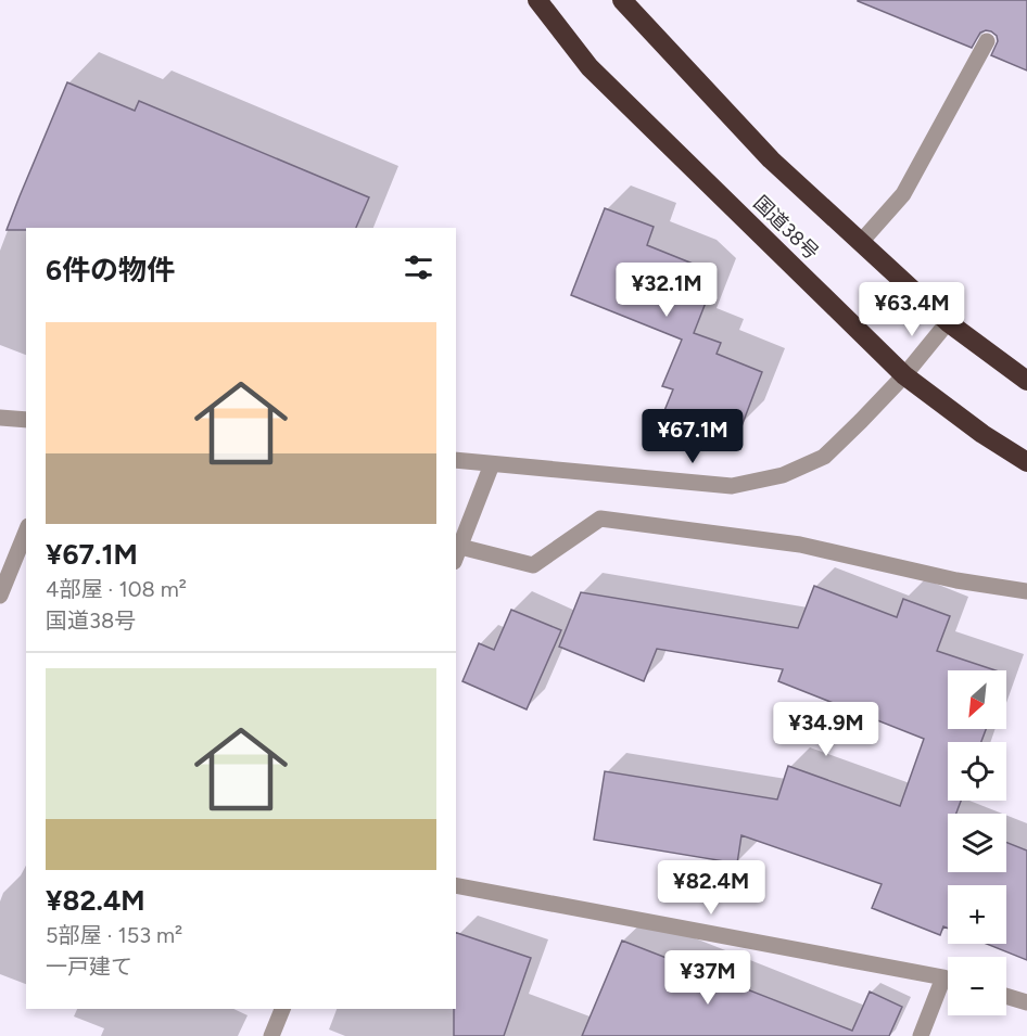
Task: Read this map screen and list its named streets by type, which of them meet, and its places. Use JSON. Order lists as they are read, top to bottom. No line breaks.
{"streets":{"highway":["国道38号"]},"north":"bottom left","page":{"heading":"6件の物件","price":["¥32.1M","¥63.4M","¥67.1M","¥34.9M","¥82.4M","¥37M"],"list":[{"name":"¥67.1M","note":"4部屋 · 108 m² · 国道38号"},{"name":"¥82.4M","note":"5部屋 · 153 m² · 一戸建て"}],"map_buttons":["+","−"]}}
